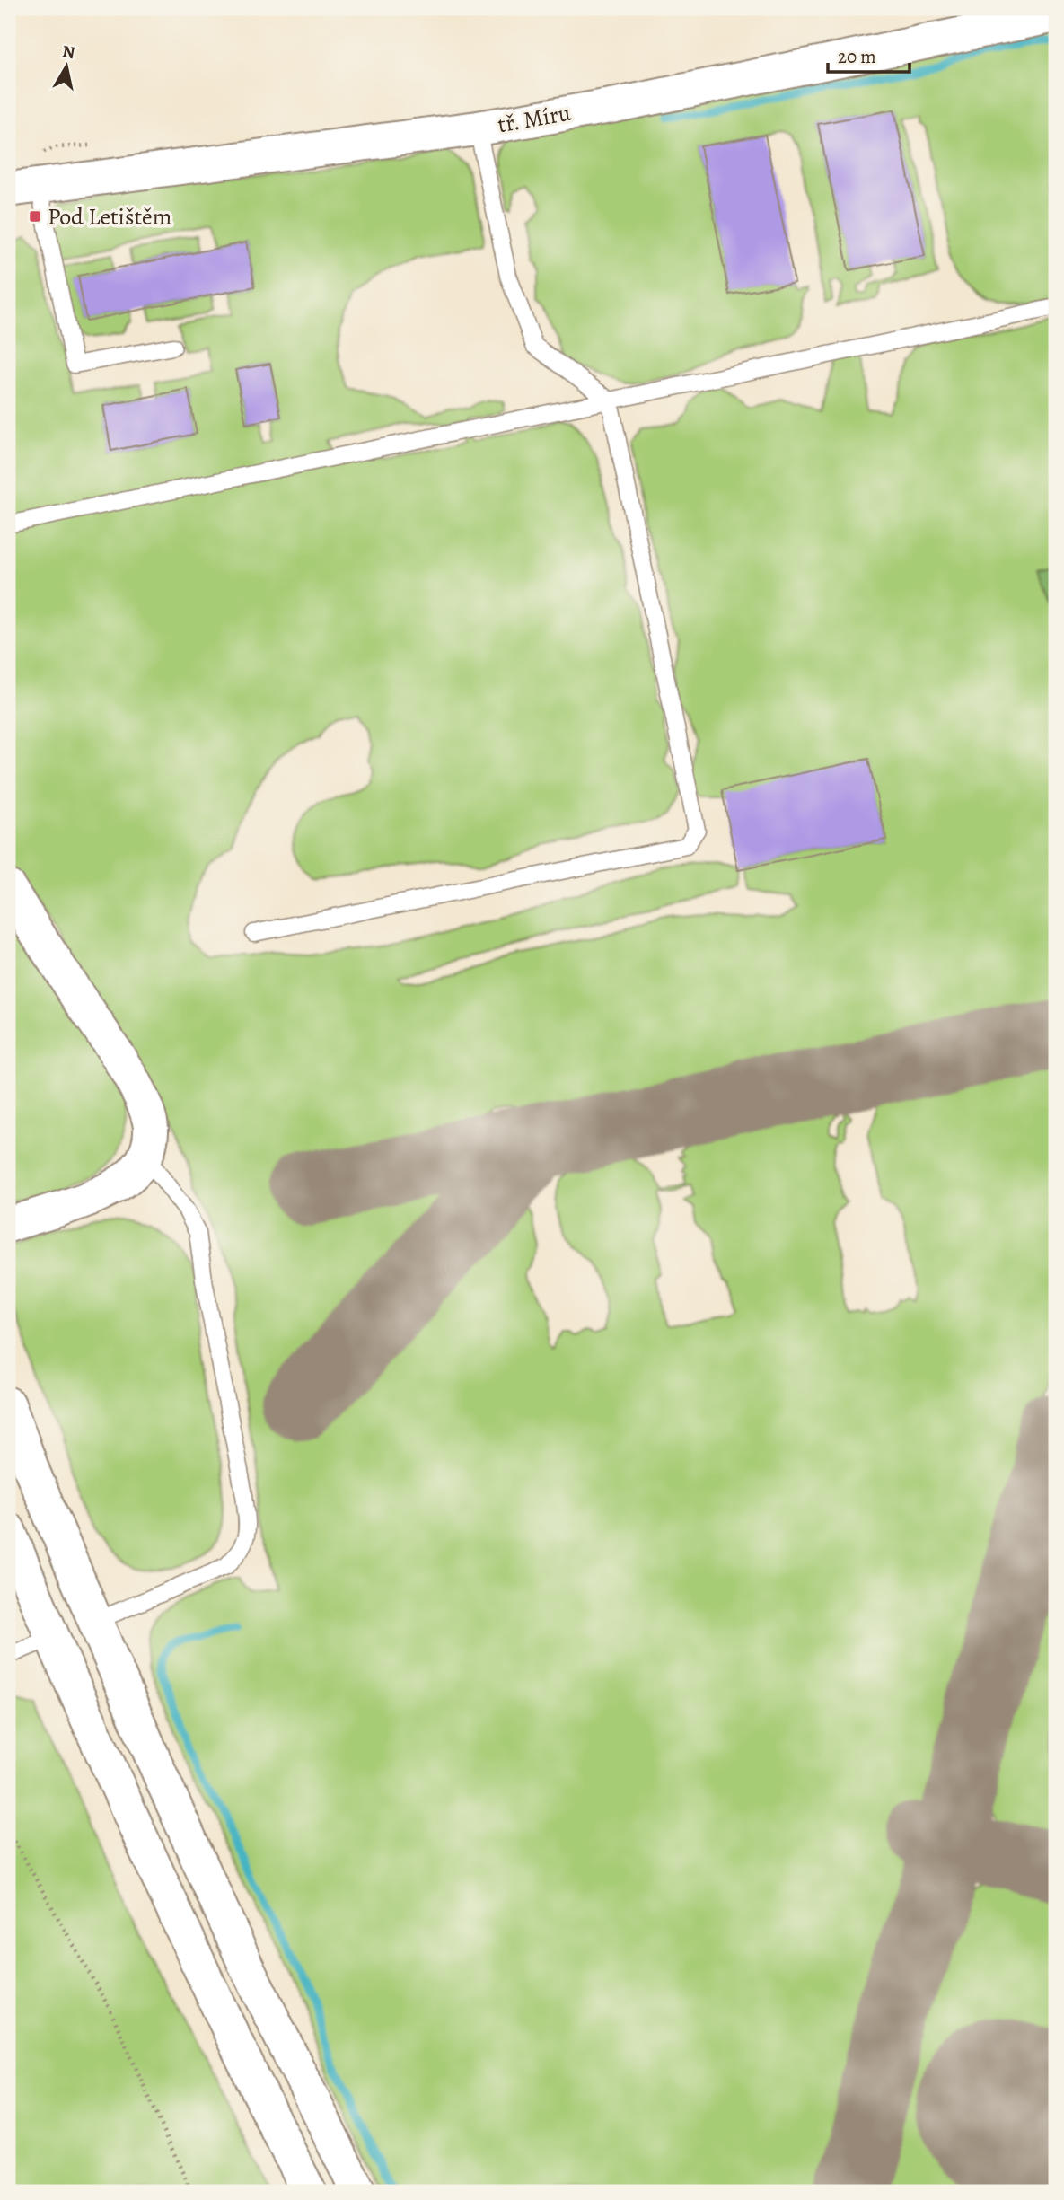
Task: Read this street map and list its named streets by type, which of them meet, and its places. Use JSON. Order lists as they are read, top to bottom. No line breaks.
{"streets":{"main road":["tř. Míru"]},"places":{"transit":["Pod Letištěm"]},"scale_bar":"20 m","north":"top"}
